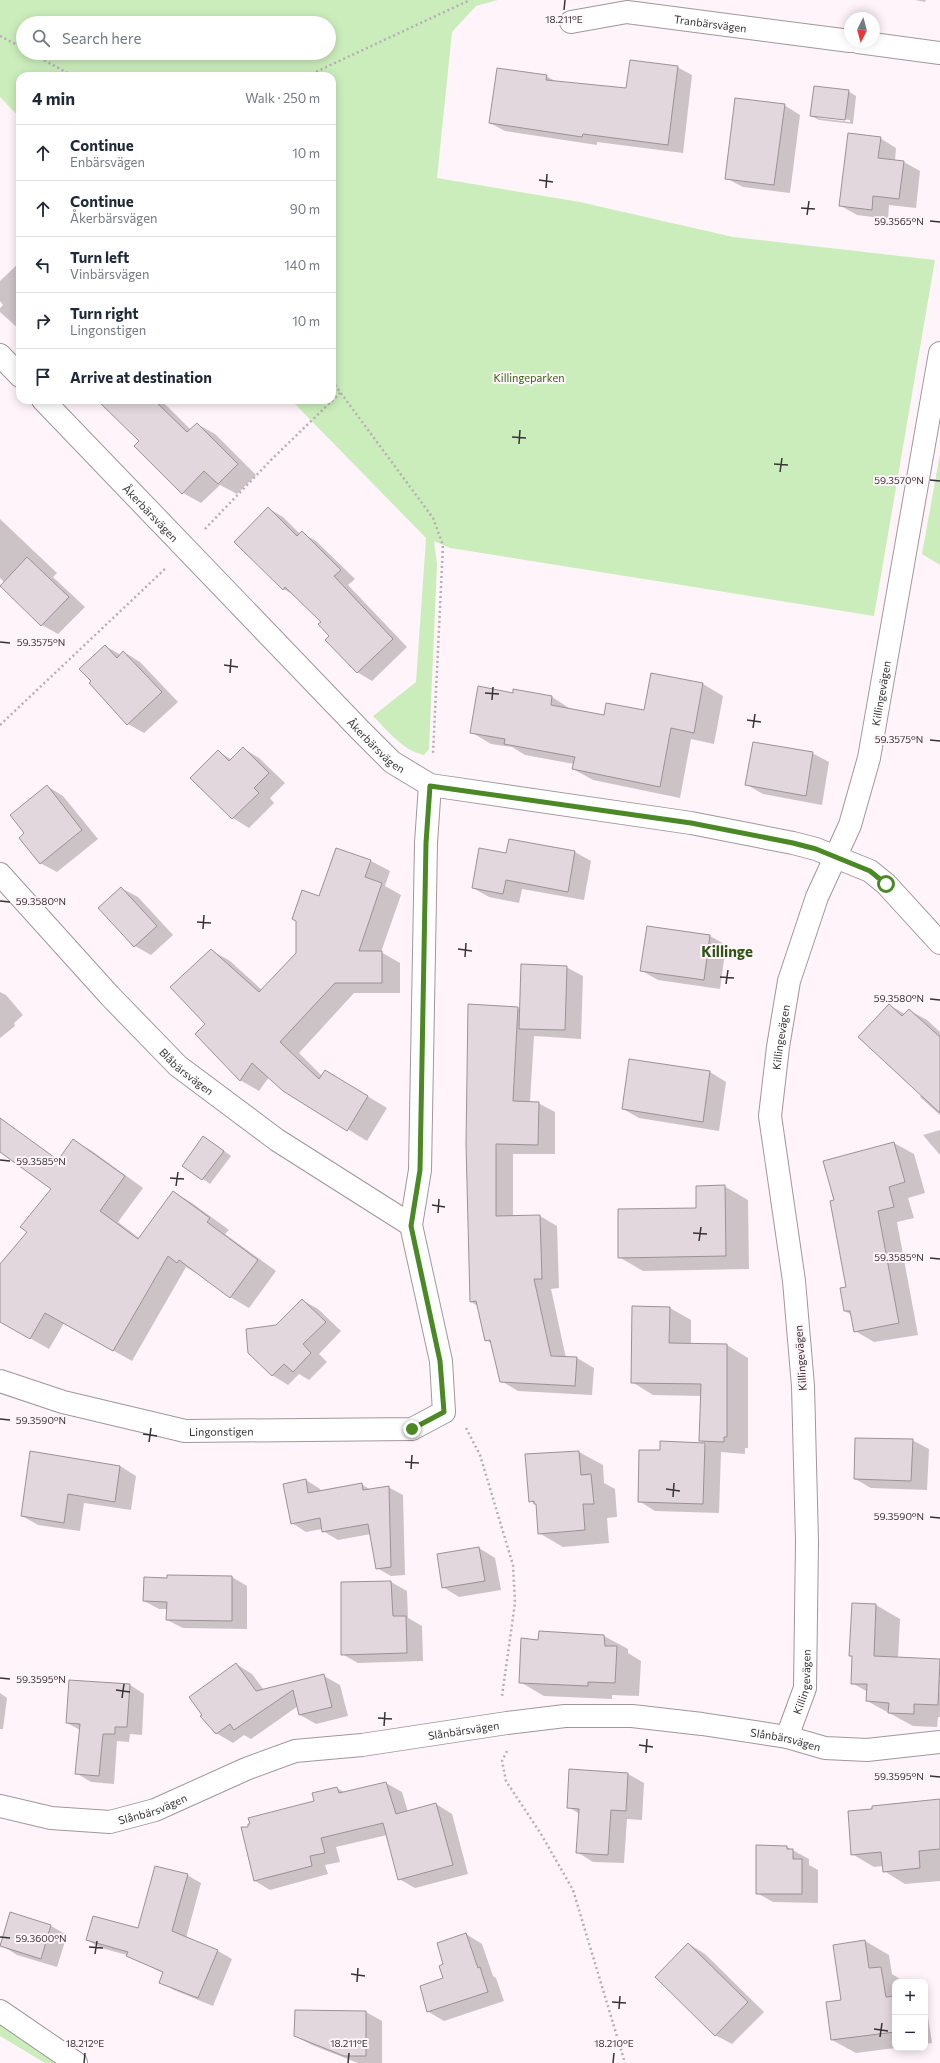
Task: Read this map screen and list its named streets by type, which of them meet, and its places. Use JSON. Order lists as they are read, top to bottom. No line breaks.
{"streets":{"street":["Tranbärsvägen","Åkerbärsvägen","Killingevägen","Blåbärsvägen","Lingonstigen","Slånbärsvägen"]},"crossings":[["Åkerbärsvägen","Killingevägen"],["Killingevägen","Slånbärsvägen"],["Blåbärsvägen","Lingonstigen"]],"districts":["Killinge"],"parks":["Killingeparken"],"north":"bottom","page":{"search":"Search here","heading":["4 min","Walk · 250 m"],"list":[["Continue","Enbärsvägen","10 m"],["Continue","Åkerbärsvägen","90 m"],["Turn left","Vinbärsvägen","140 m"],["Turn right","Lingonstigen","10 m"],"Arrive at destination"],"map_buttons":["+","−"]},"coordinates":["18.211°E","59.3565°N","59.3570°N","59.3575°N","59.3580°N","59.3585°N","59.3590°N","59.3595°N","59.3600°N","18.212°E","18.210°E"]}
